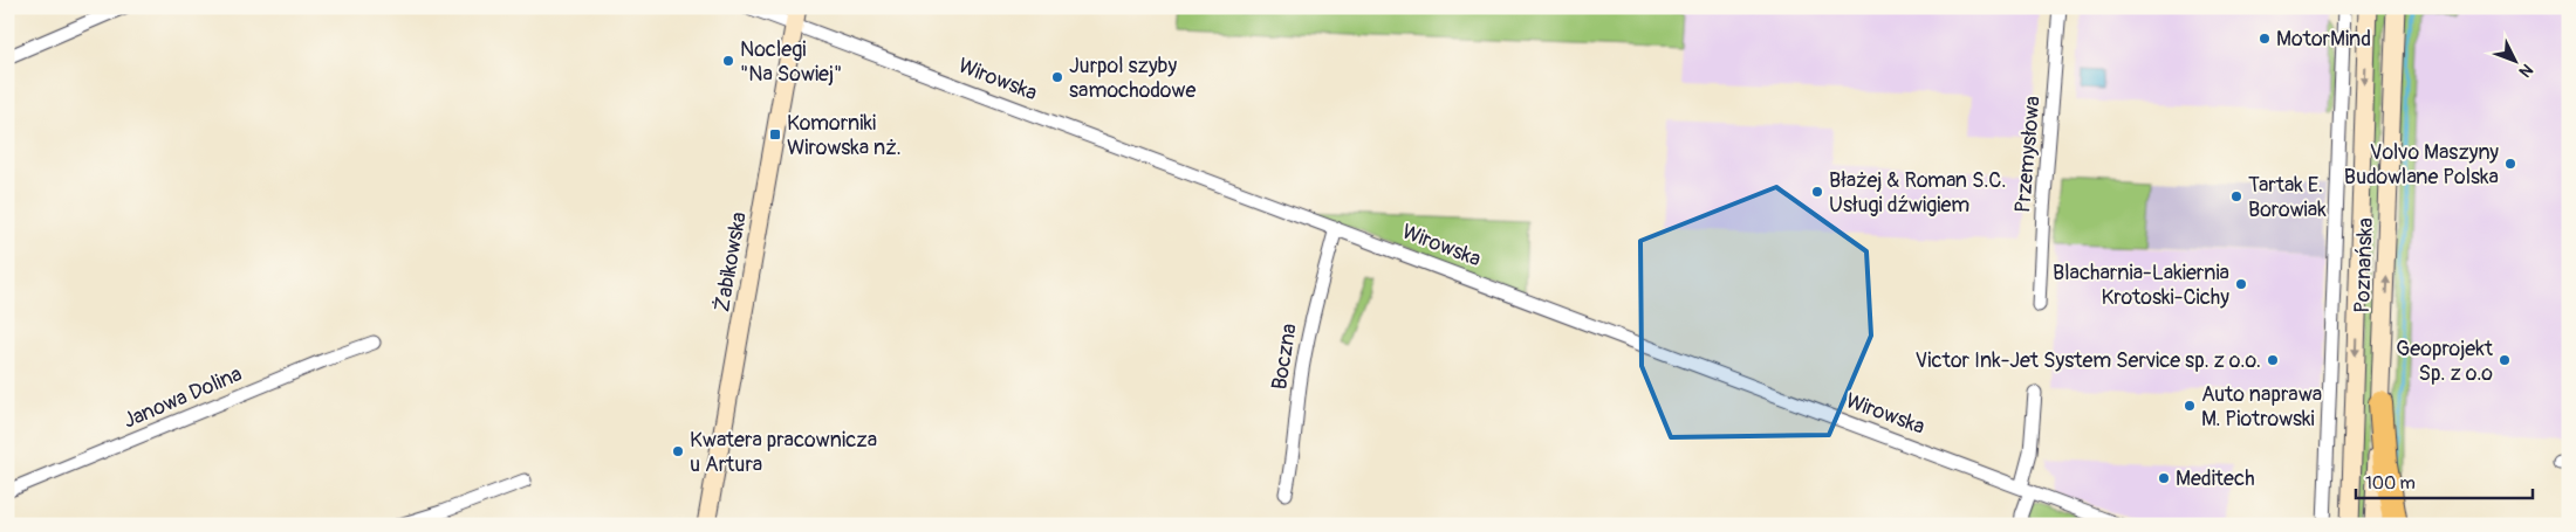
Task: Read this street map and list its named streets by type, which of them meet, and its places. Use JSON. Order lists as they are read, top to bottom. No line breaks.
{"streets":{"main road":["Żabikowska","Poznańska"],"street":["Wirowska","Przemysłowa","Boczna","Janowa Dolina"]},"crossings":[["Wirowska","Żabikowska"],["Wirowska","Boczna"]],"places":{"other":["MotorMind","Noclegi \"Na Sowiej\"","Jurpol szyby samochodowe","Volvo Maszyny Budowlane Polska","Błażej & Roman S.C. Usługi dźwigiem","Tartak E. Borowiak","Blacharnia-Lakiernia Krotoski-Cichy","Victor Ink-Jet System Service sp. z o.o.","Geoprojekt Sp. z o.o","Auto naprawa M. Piotrowski","Kwatera pracownicza u Artura","Meditech"],"transit":["Komorniki Wirowska nż."]},"scale_bar":"100 m","north":"bottom right"}
